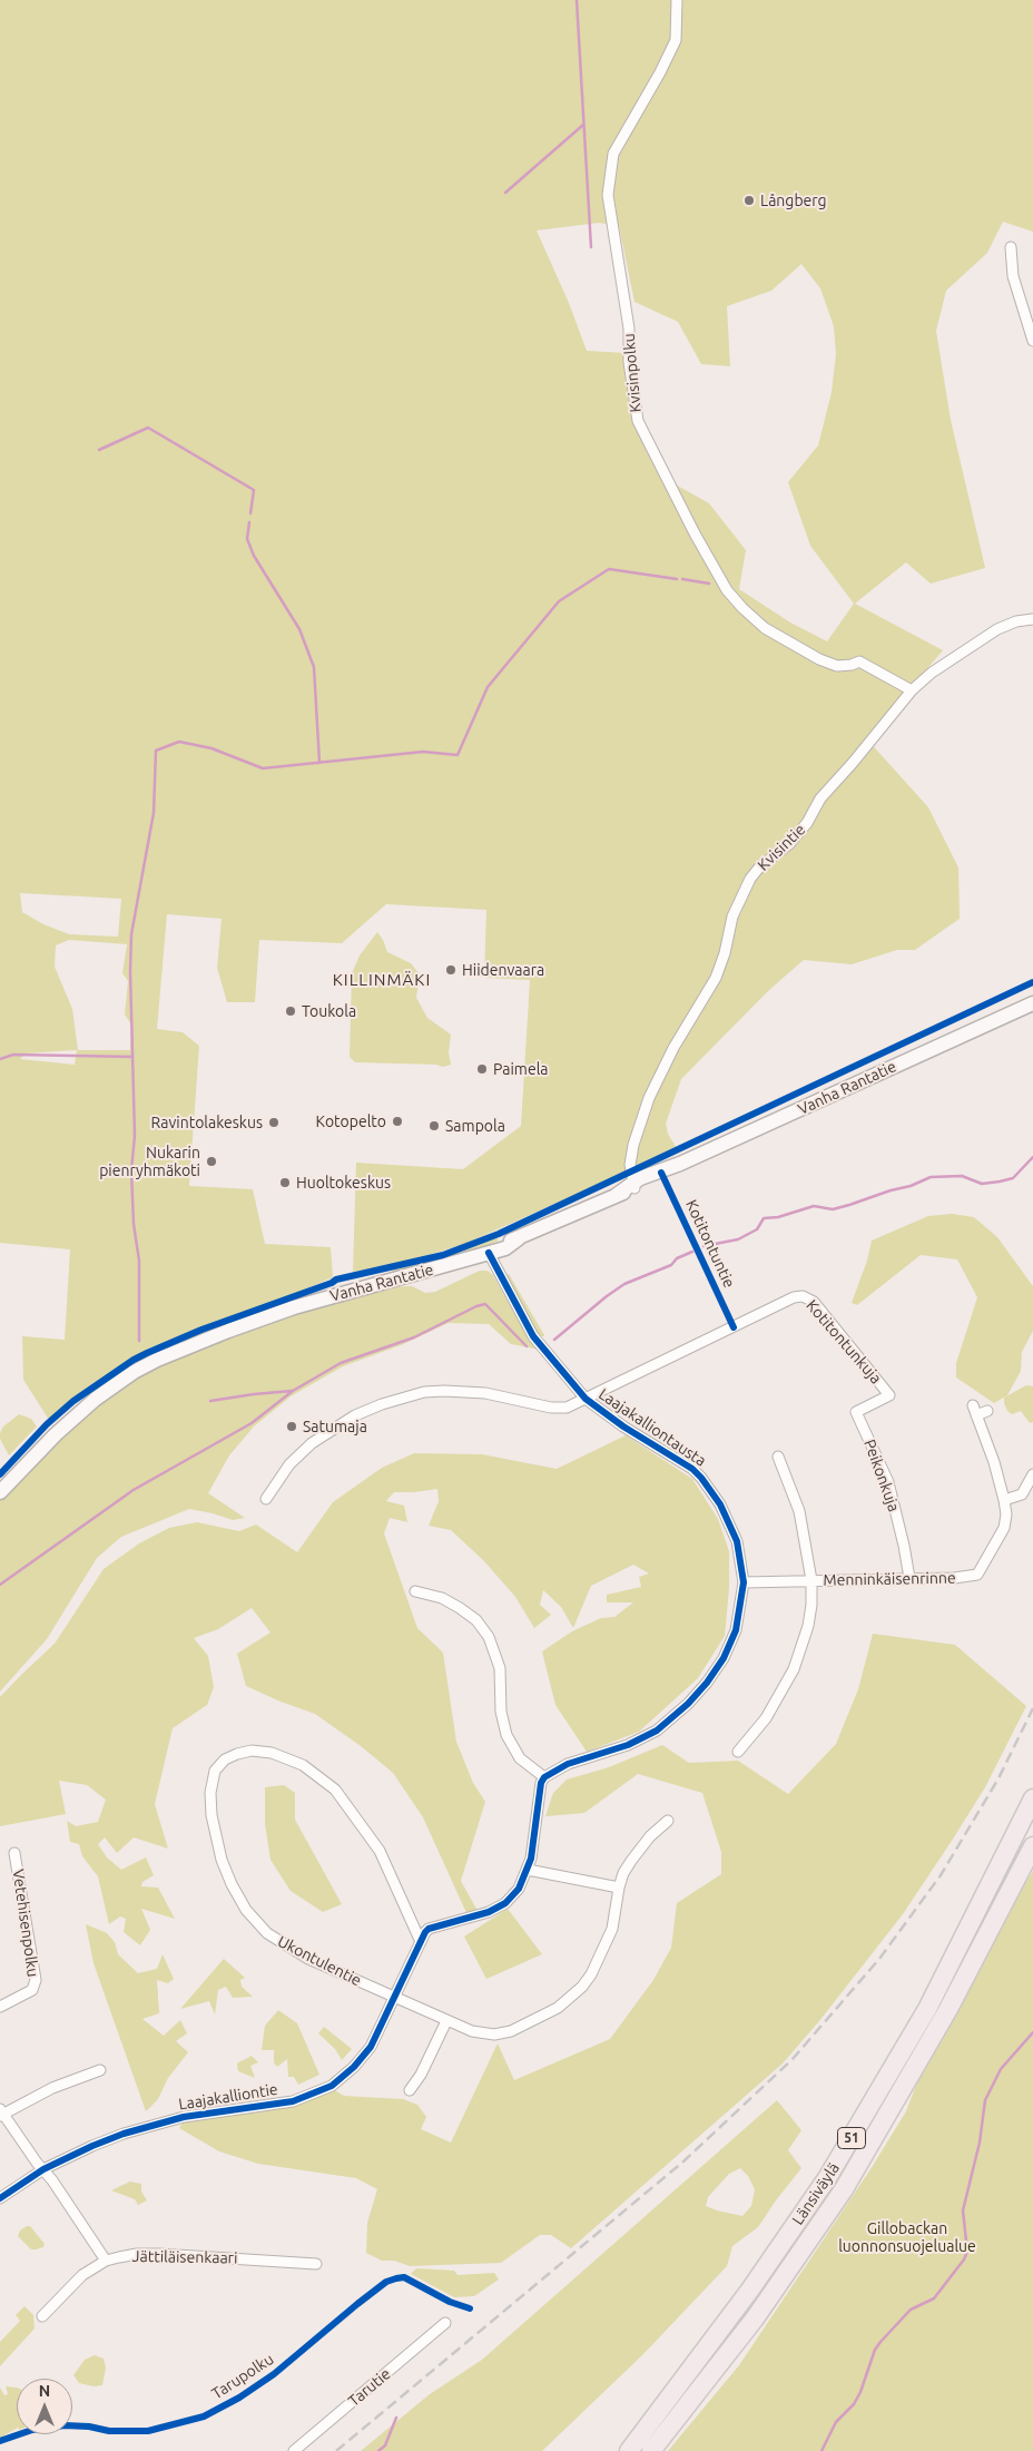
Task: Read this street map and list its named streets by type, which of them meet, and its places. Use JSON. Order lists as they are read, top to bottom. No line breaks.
{"streets":{"highway":["51","Länsiväylä"],"main road":["Vanha Rantatie"],"street":["Kvisinpolku","Kvisintie","Kotitontunkuja","Laajakalliontausta","Peikonkuja","Menninkäisenrinne","Vetehisenpolku","Ukontulentie","Laajakalliontie","Jättiläisenkaari","Tarutie"],"cycle path":["Kotitontuntie","Tarupolku"]},"crossings":[["Kvisinpolku","Kvisintie"],["Kvisintie","Vanha Rantatie"],["Vanha Rantatie","Laajakalliontausta"],["Kotitontunkuja","Laajakalliontausta"],["Kotitontunkuja","Peikonkuja"],["Laajakalliontausta","Menninkäisenrinne"],["Peikonkuja","Menninkäisenrinne"],["Ukontulentie","Laajakalliontie"]],"districts":["KILLINMÄKI"],"parks":["Gillobackan luonnonsuojelualue"],"places":["Långberg","Hiidenvaara","Toukola","Paimela","Kotopelto","Ravintolakeskus","Sampola","Nukarin pienryhmäkoti","Huoltokeskus","Satumaja"],"north":"top"}
